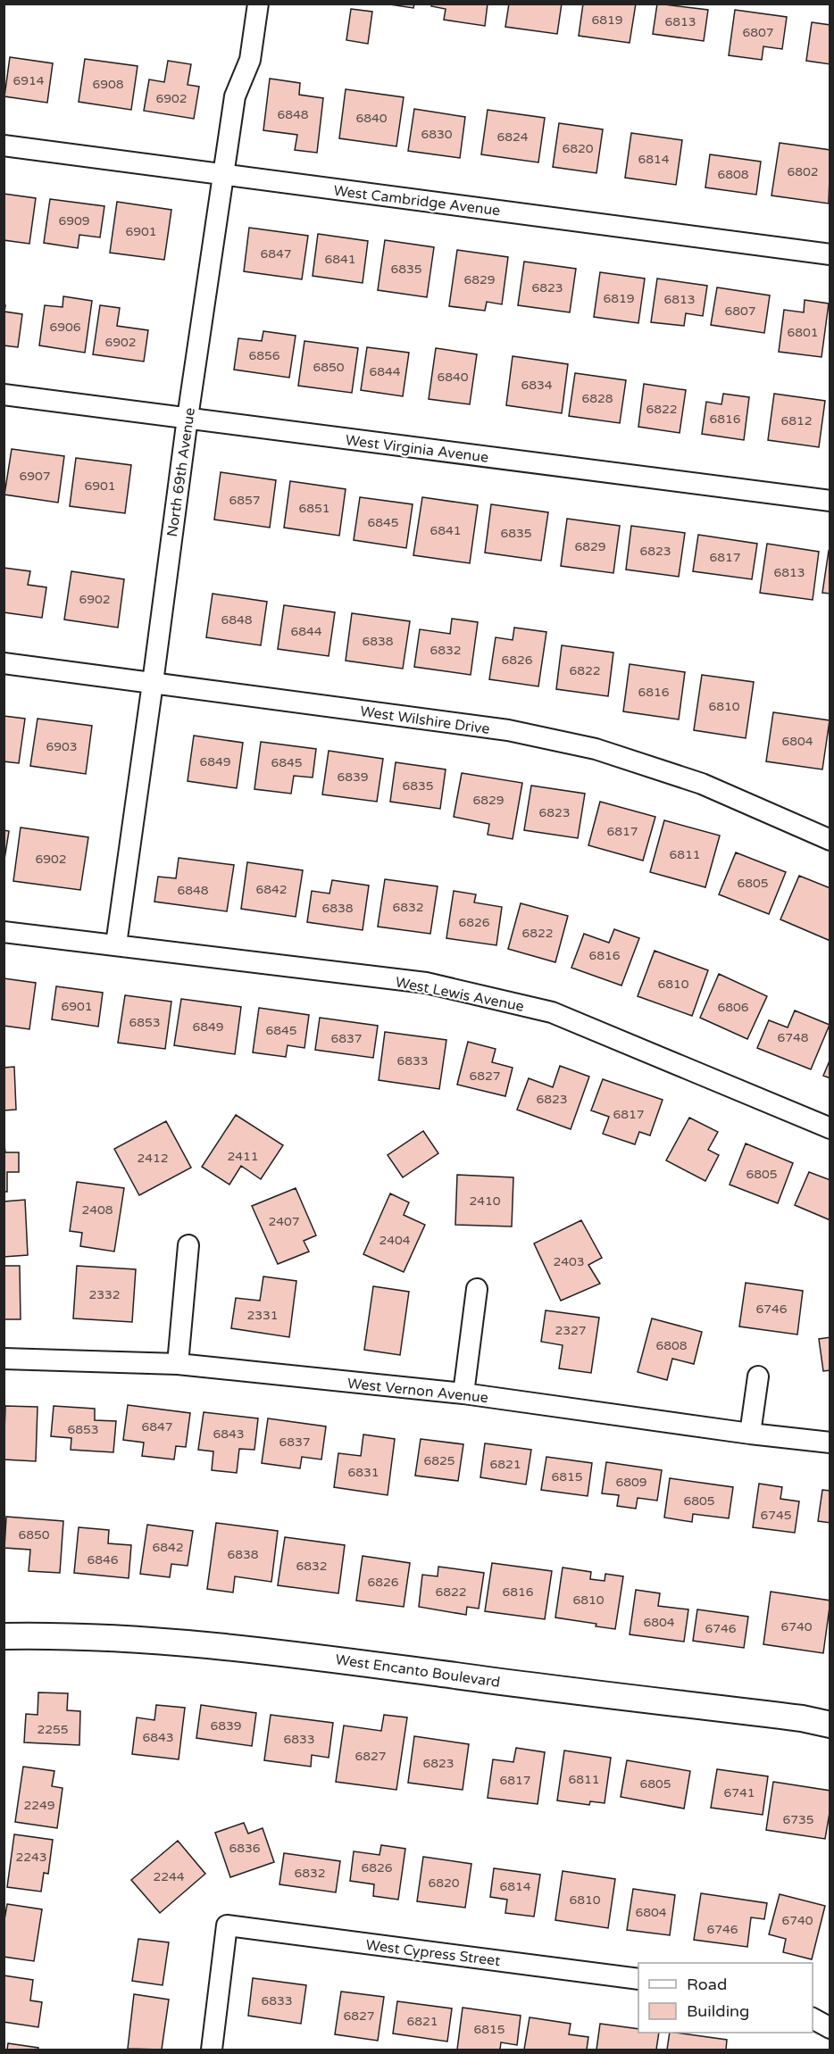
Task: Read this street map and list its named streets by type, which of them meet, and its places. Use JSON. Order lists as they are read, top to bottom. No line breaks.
{"streets":{"street":["West Cambridge Avenue","West Virginia Avenue","North 69th Avenue","West Wilshire Drive","West Lewis Avenue","West Vernon Avenue","West Encanto Boulevard","West Cypress Street"]},"crossings":[["West Cambridge Avenue","North 69th Avenue"],["West Virginia Avenue","North 69th Avenue"],["North 69th Avenue","West Wilshire Drive"],["North 69th Avenue","West Lewis Avenue"]],"house_numbers":["6819","6813","6807","6914","6908","6902","6848","6840","6830","6824","6820","6814","6802","6808","6909","6901","6847","6841","6835","6829","6823","6819","6813","6807","6906","6801","6902","6856","6850","6844","6840","6834","6828","6822","6816","6812","6907","6901","6857","6851","6845","6841","6835","6829","6823","6817","6813","6902","6848","6844","6838","6832","6826","6822","6816","6810","6804","6903","6849","6845","6839","6835","6829","6823","6817","6811","6902","6805","6842","6848","6832","6838","6826","6822","6816","6810","6901","6806","6853","6849","6845","6748","6837","6833","6827","6823","6817","2411","2412","6805","2410","2408","2407","2404","2403","2332","6746","2331","2327","6808","6847","6853","6843","6837","6825","6821","6831","6815","6809","6805","6745","6850","6842","6838","6846","6832","6826","6822","6816","6810","6804","6740","6746","6839","2255","6843","6833","6827","6823","6811","6817","6805","6741","2249","6735","6836","2243","6826","6832","2244","6820","6814","6810","6804","6740","6746","6833","6827","6821","6815"],"legend":["Road","Building"]}
